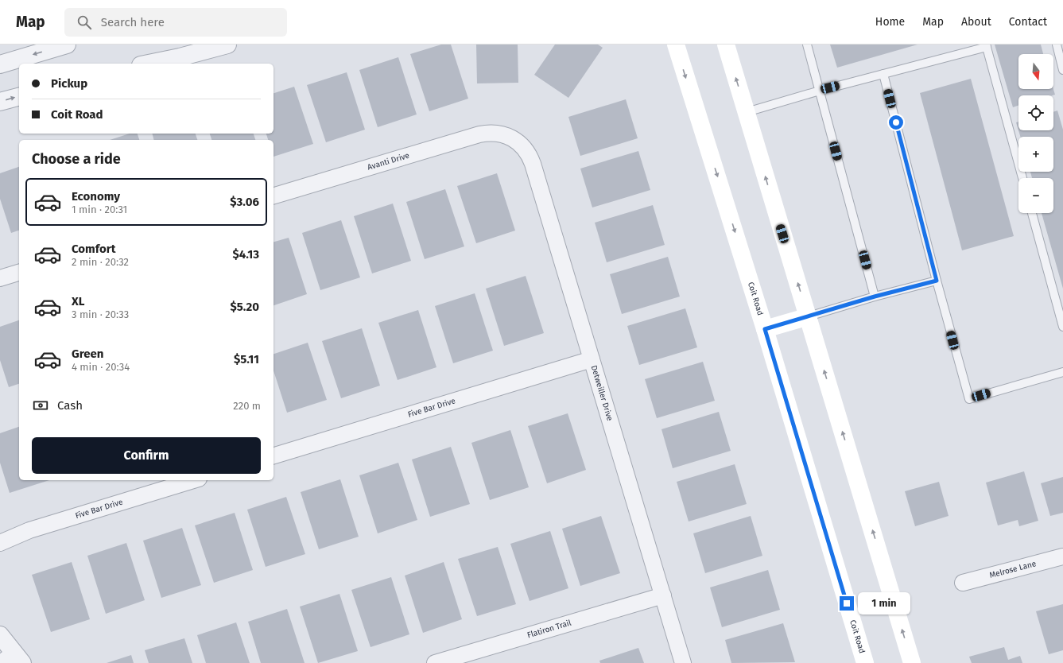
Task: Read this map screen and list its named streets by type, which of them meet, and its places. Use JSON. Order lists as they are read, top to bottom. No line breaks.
{"streets":{"main road":["Coit Road"],"street":["Avanti Drive","Detweiller Drive","Five Bar Drive","Melrose Lane","Flatiron Trail"]},"crossings":[["Avanti Drive","Detweiller Drive"],["Detweiller Drive","Five Bar Drive"],["Detweiller Drive","Flatiron Trail"]],"north":"bottom","page":{"header":"Map","search":"Search here","nav":["Home","Map","About","Contact"],"map_buttons":["+","−"],"banner":["Pickup","Coit Road"],"heading":"Choose a ride","list":[{"name":"Economy","note":"1 min · 20:31","value":"$3.06"},{"name":"Comfort","note":"2 min · 20:32","value":"$4.13"},{"name":"XL","note":"3 min · 20:33","value":"$5.20"},{"name":"Green","note":"4 min · 20:34","value":"$5.11"}],"pay":["Cash","220 m"],"buttons":"Confirm","bubble":"1 min"}}
